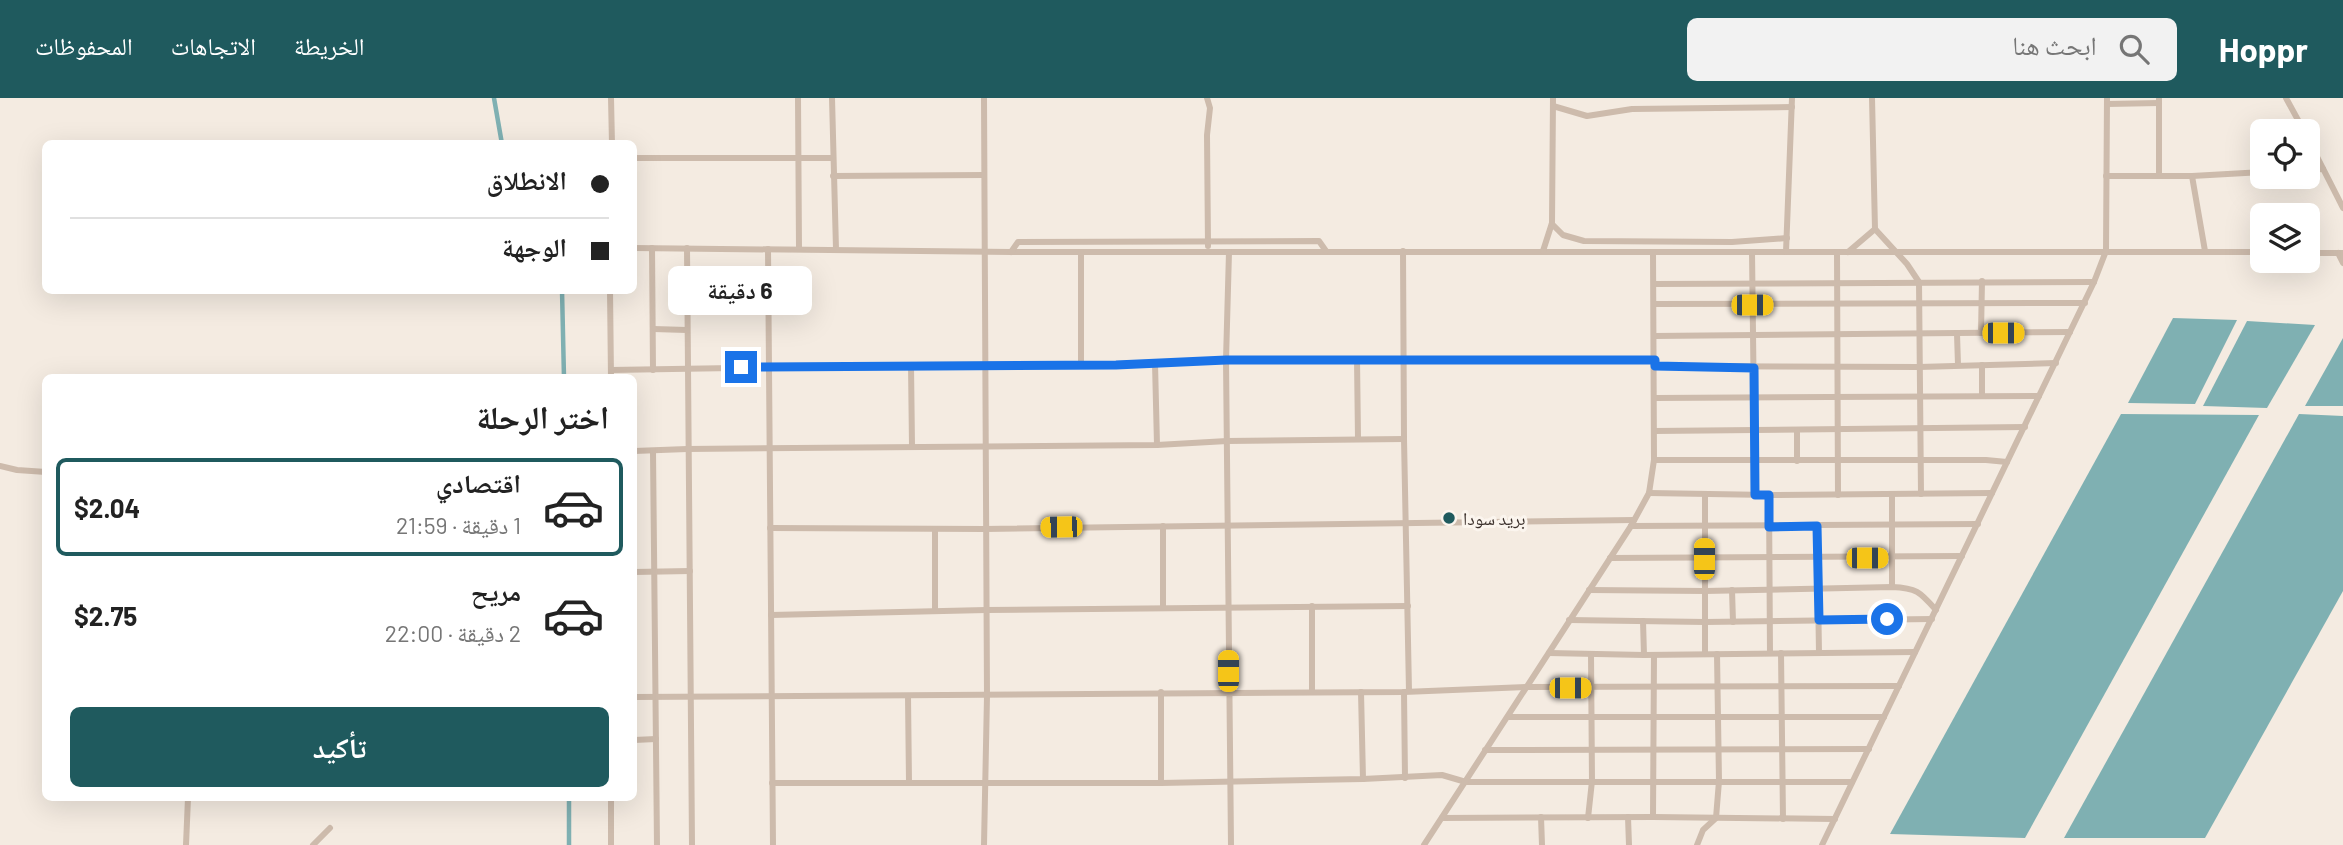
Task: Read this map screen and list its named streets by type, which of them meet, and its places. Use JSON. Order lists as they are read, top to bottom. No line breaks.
{"places":["بريد سودا"],"page":{"header":"Hoppr","search":"ابحث هنا","nav":["الخريطة","الاتجاهات","المحفوظات"],"banner":["الانطلاق","الوجهة"],"bubble":"6 دقيقة","heading":"اختر الرحلة","list":[{"name":"اقتصادي","note":"1 دقيقة · 21:59","value":"$2.04"},{"name":"مريح","note":"2 دقيقة · 22:00","value":"$2.75"}],"buttons":"تأكيد"}}
